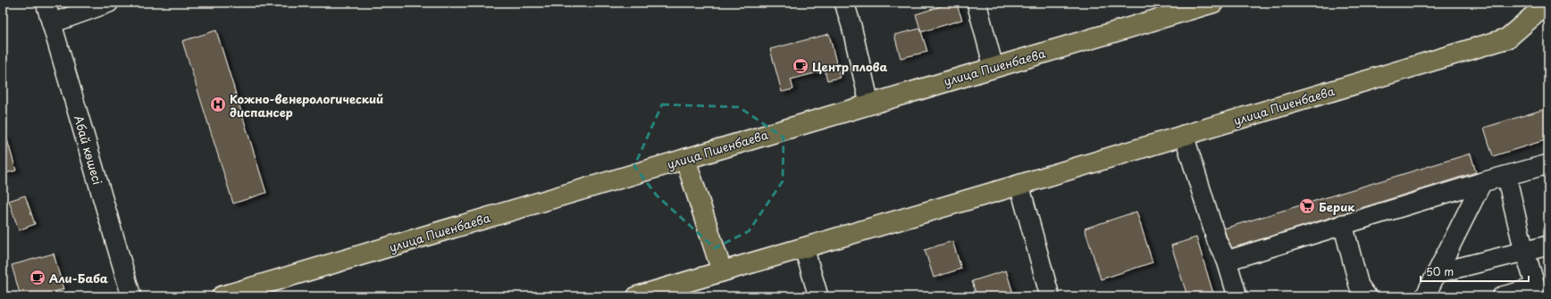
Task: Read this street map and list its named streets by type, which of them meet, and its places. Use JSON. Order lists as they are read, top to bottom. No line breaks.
{"streets":{"main road":["улица Пшенбаева"],"street":["Абай көшесі"]},"places":{"cafe":["Центр плова","Али-Баба"],"hospital":["Кожно-венерологический диспансер"],"supermarket":["Берик"]},"scale_bar":"50 m"}
